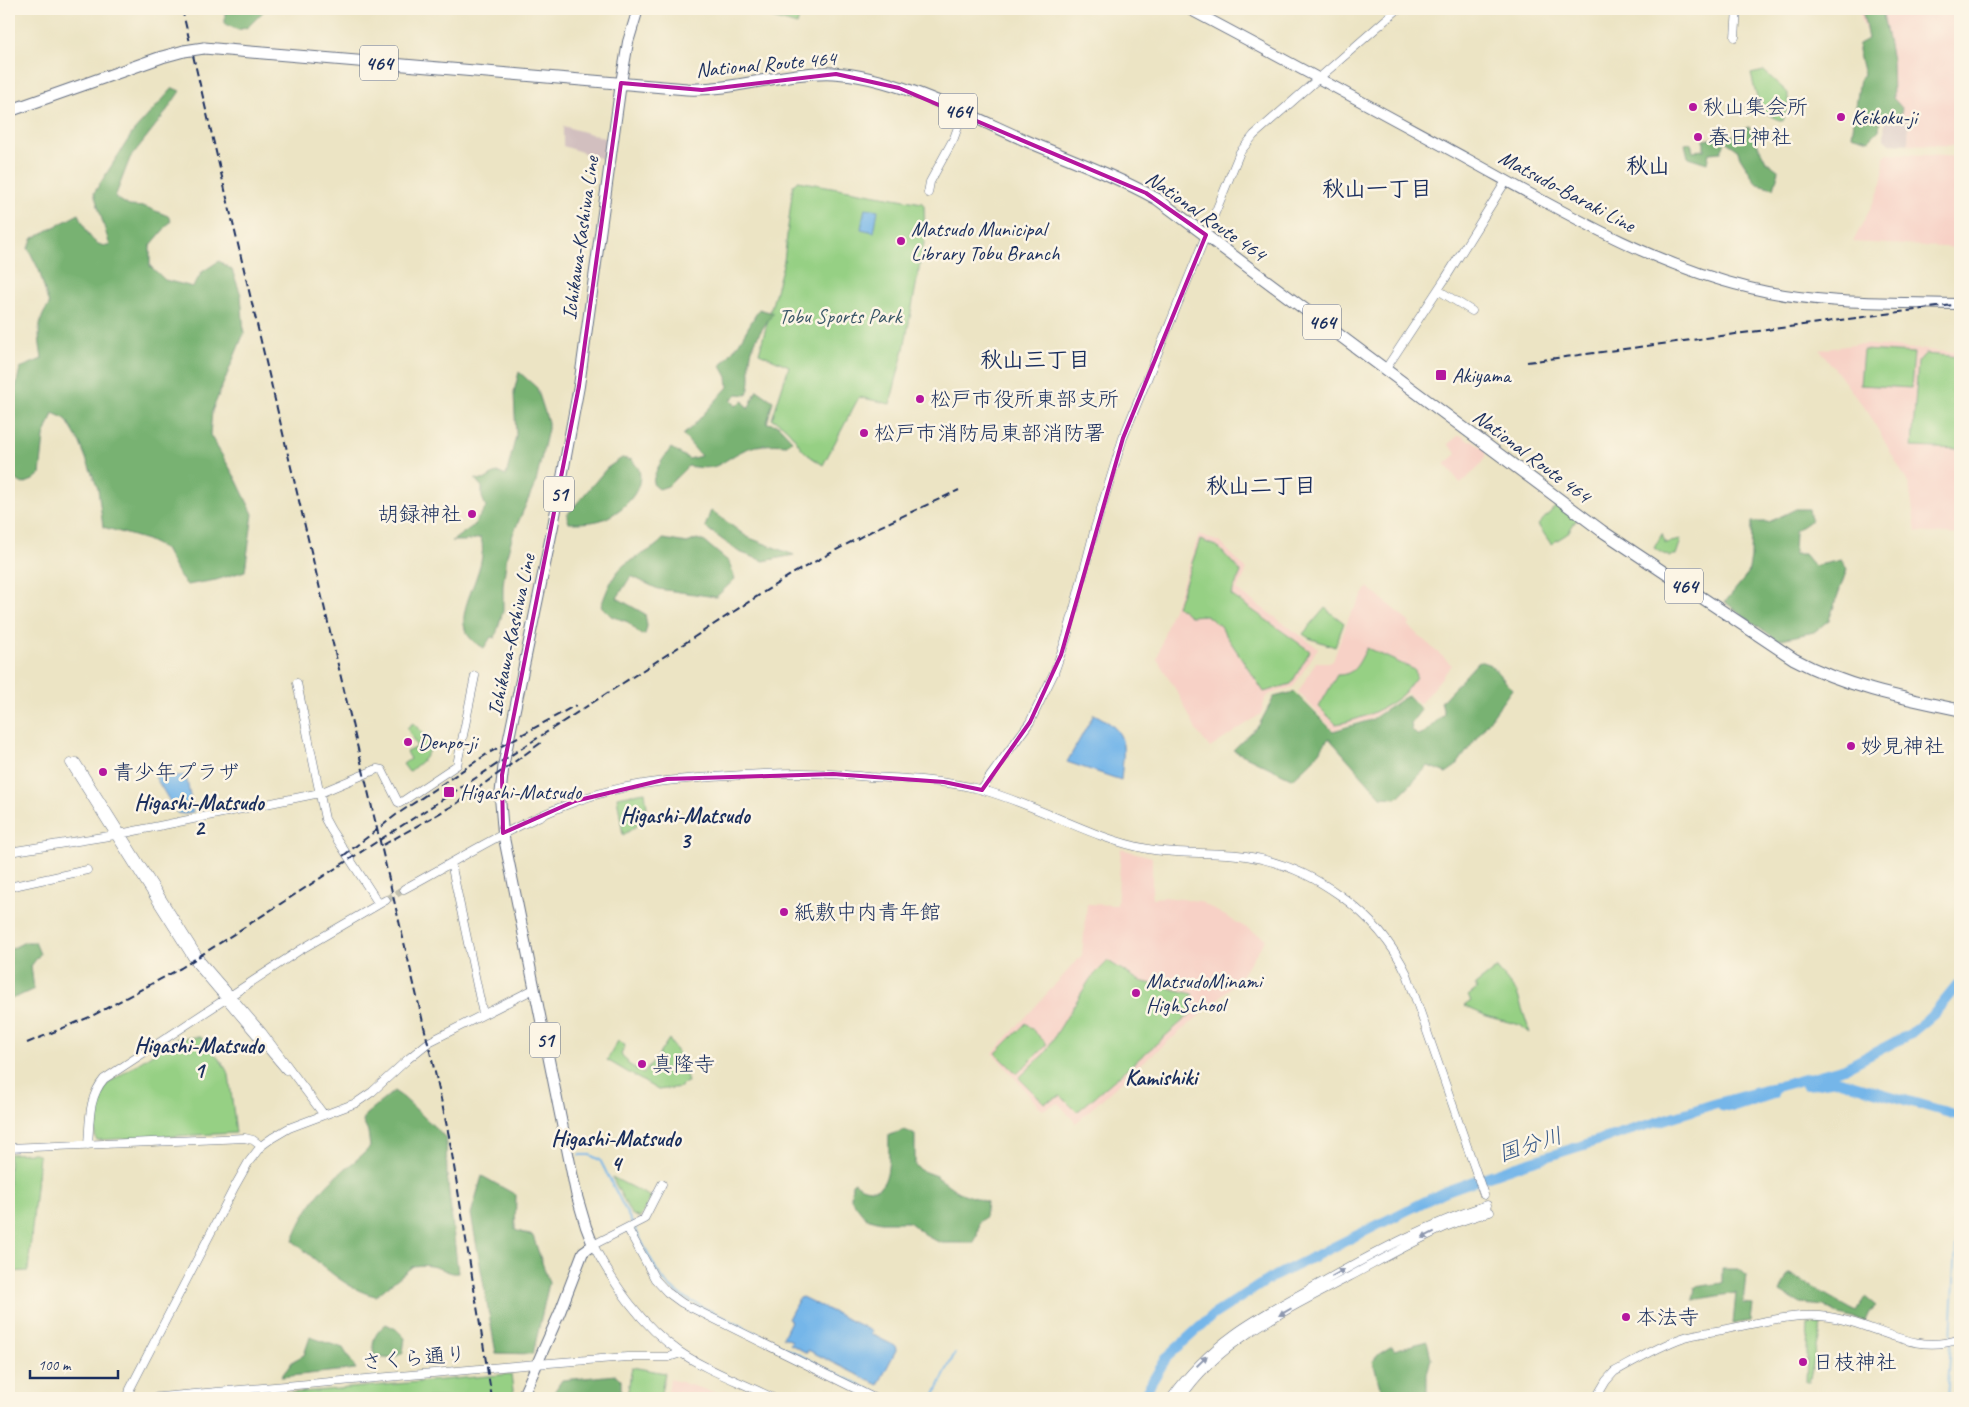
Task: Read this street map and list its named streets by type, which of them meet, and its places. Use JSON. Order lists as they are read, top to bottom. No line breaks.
{"streets":{"highway":["464","National Route 464"],"main road":["Matsudo-Baraki Line","Ichikawa-Kashiwa Line","51"],"street":["さくら通り"]},"crossings":[["National Route 464","Ichikawa-Kashiwa Line"]],"districts":["秋山","秋山一丁目","秋山三丁目","秋山二丁目","Higashi-Matsudo 2","Higashi-Matsudo 3","Higashi-Matsudo 1","Kamishiki","Higashi-Matsudo 4"],"water":["国分川"],"parks":["Tobu Sports Park"],"places":{"other":["秋山集会所","Keikoku-ji","春日神社","Matsudo Municipal Library Tobu Branch","松戸市役所東部支所","松戸市消防局東部消防署","胡録神社","Denpo-ji","妙見神社","青少年プラザ","紙敷中内青年館","MatsudoMinami HighSchool","真隆寺","本法寺","日枝神社"],"transit":["Akiyama","Higashi-Matsudo"]},"scale_bar":"100 m"}
